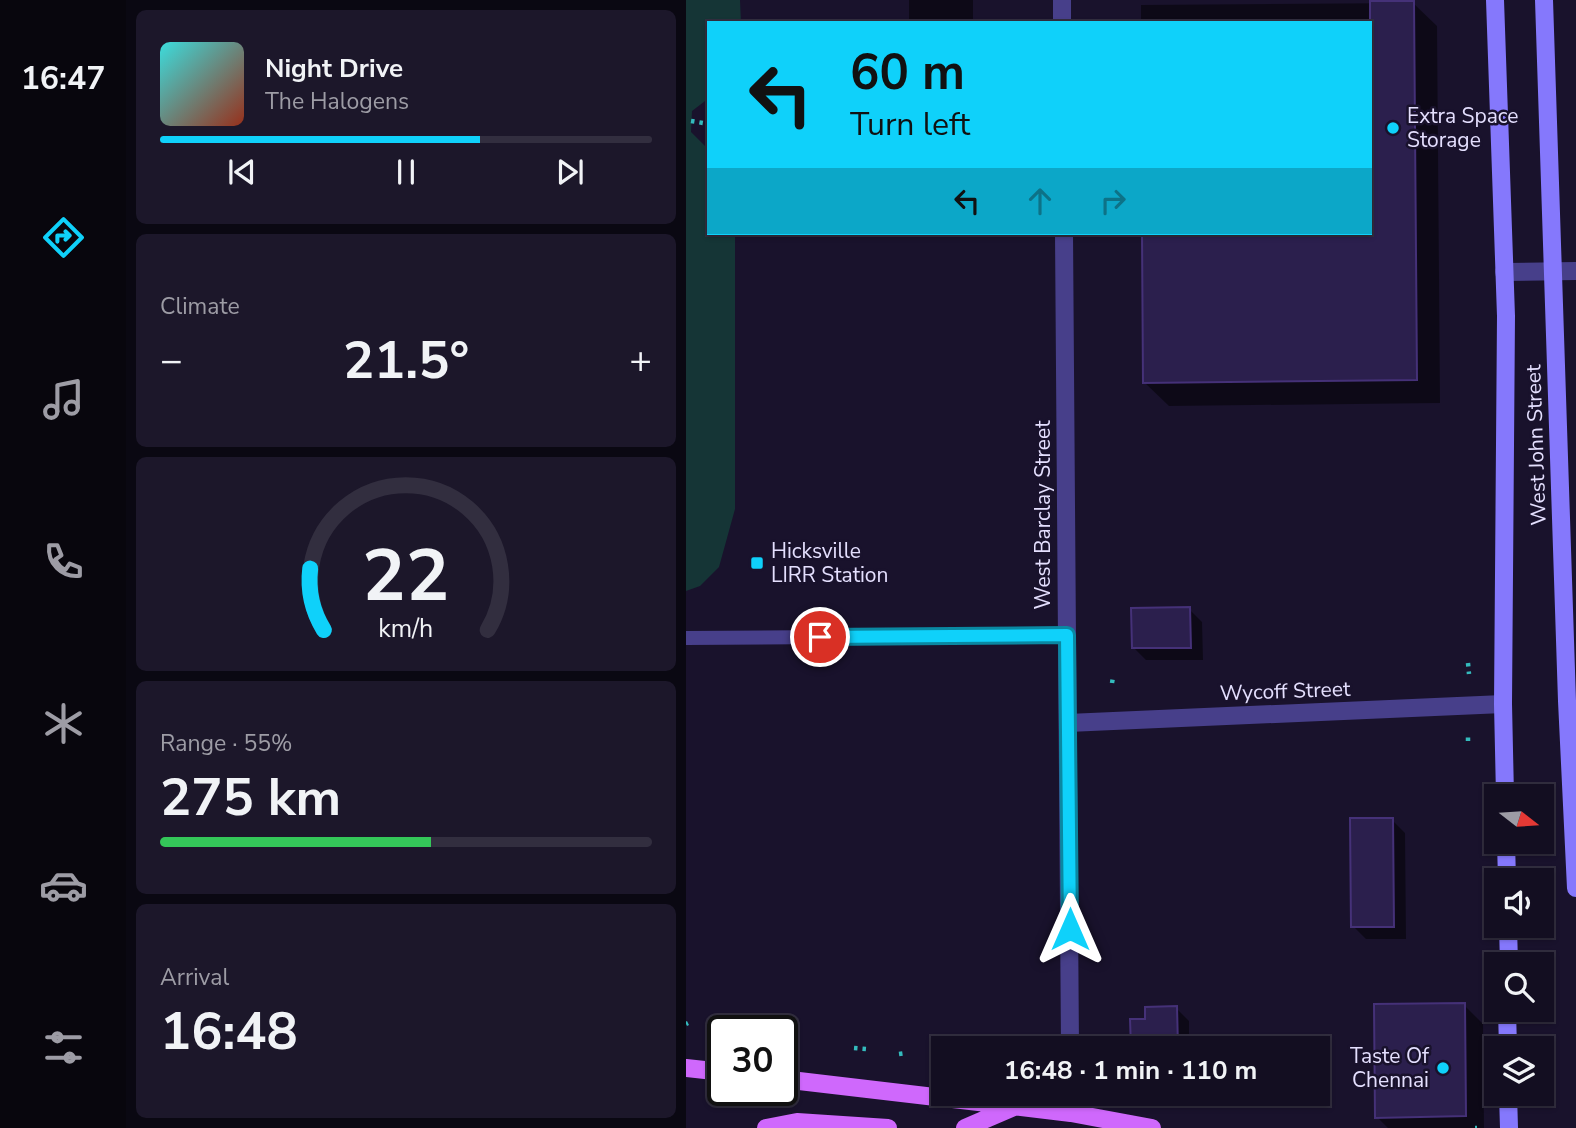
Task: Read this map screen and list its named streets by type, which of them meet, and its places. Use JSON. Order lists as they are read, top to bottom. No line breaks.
{"streets":{"main road":["West John Street"],"street":["West Barclay Street","Wycoff Street"]},"crossings":[["West John Street","Wycoff Street"],["West Barclay Street","Wycoff Street"]],"places":{"other":["Extra Space Storage","Taste Of Chennai"],"transit":["Hicksville LIRR Station"]},"north":"right","page":{"tabs":"16:47","turn":["60 m","Turn left"],"song":["Night Drive","The Halogens"],"tile":["Climate",["Range · 55%","275 km"],["Arrival","16:48"]],"heat":["−","21.5°","+"],"limit":"30","trip":"16:48 · 1 min · 110 m","gauge":["22","km/h"]}}
